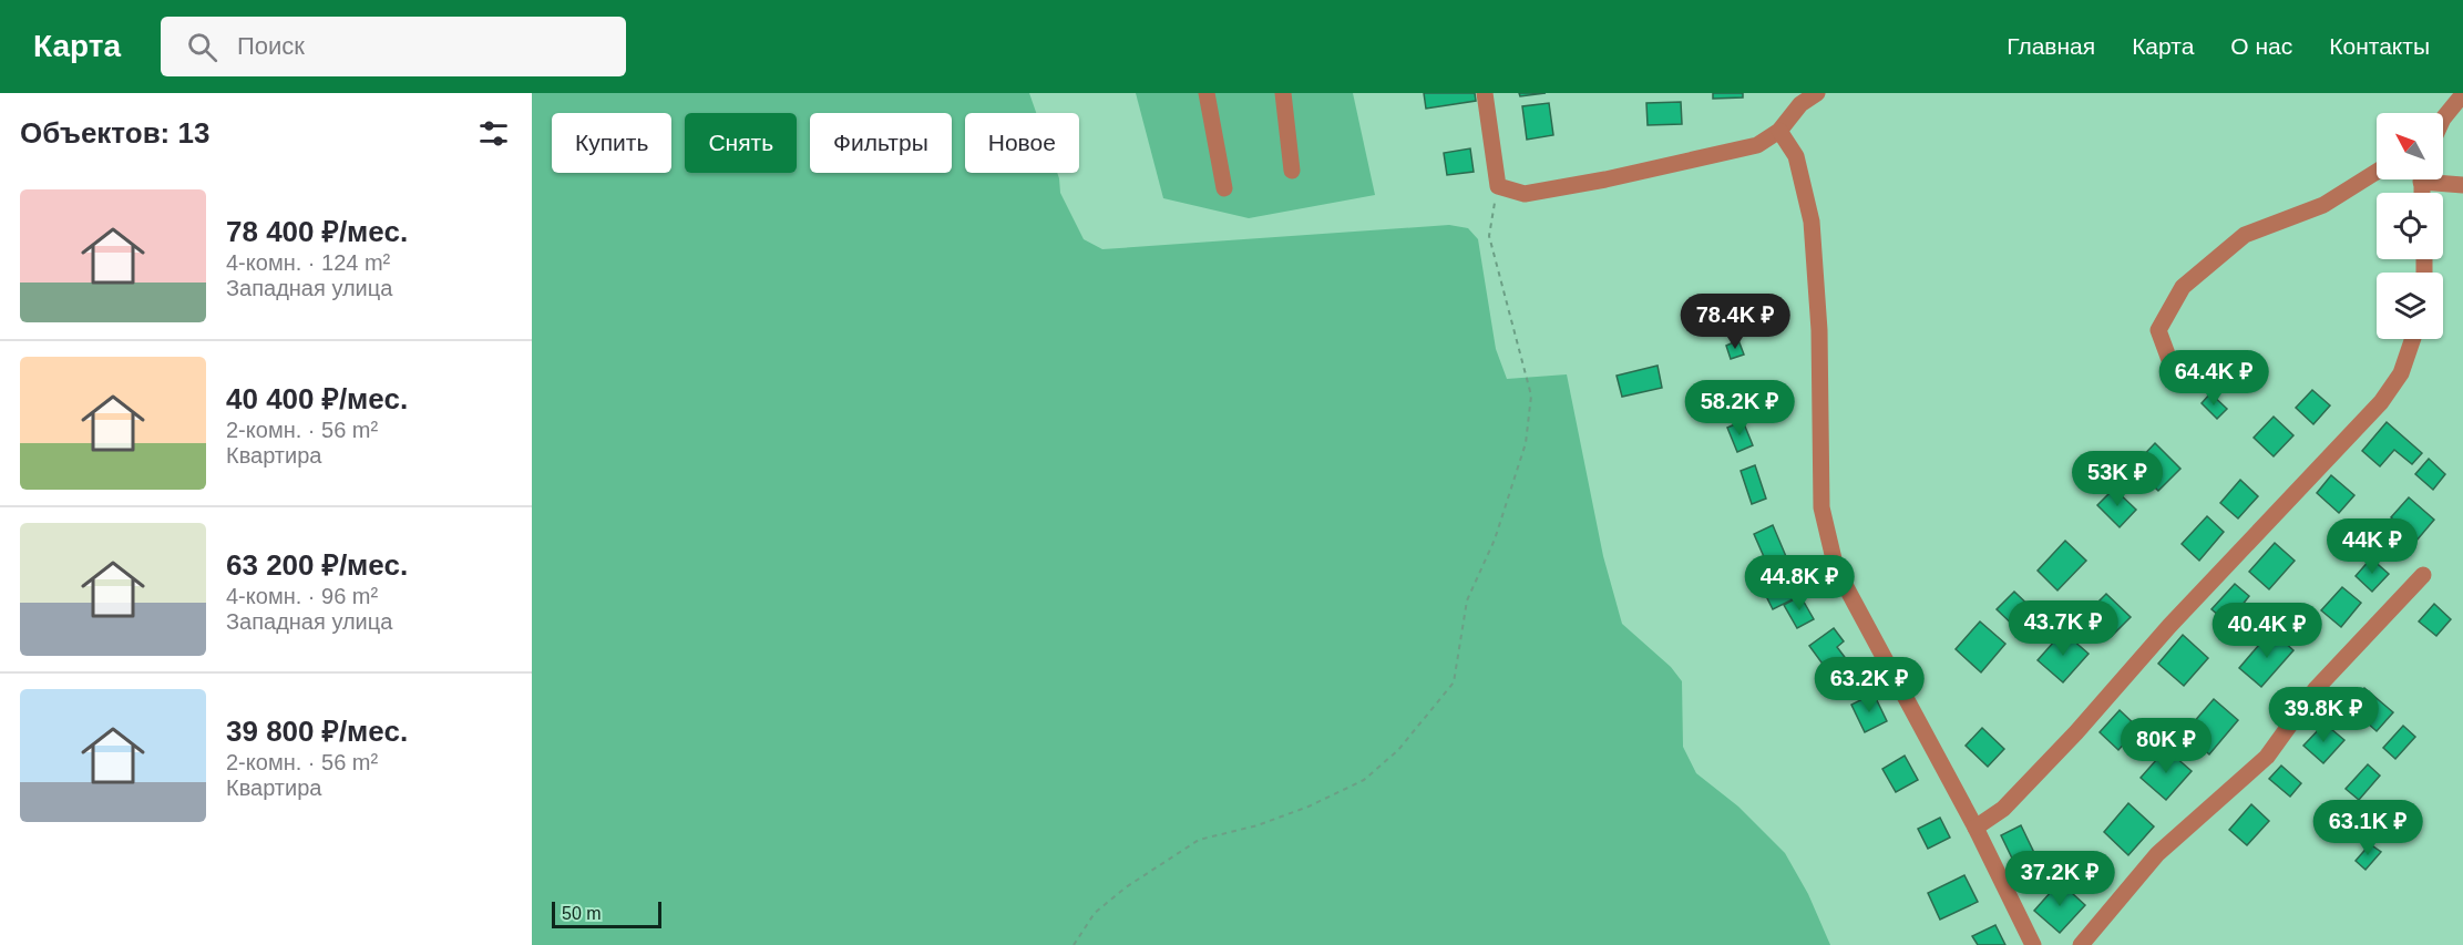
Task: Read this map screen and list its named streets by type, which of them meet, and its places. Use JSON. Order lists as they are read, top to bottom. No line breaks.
{"scale_bar":"50 m","north":"top left","page":{"header":"Карта","search":"Поиск","nav":["Главная","Карта","О нас","Контакты"],"heading":"Объектов: 13","chip":["Купить","Снять","Фильтры","Новое"],"list":[{"name":"78 400 ₽/мес.","note":"4-комн. · 124 m² · Западная улица"},{"name":"40 400 ₽/мес.","note":"2-комн. · 56 m² · Квартира"},{"name":"63 200 ₽/мес.","note":"4-комн. · 96 m² · Западная улица"},{"name":"39 800 ₽/мес.","note":"2-комн. · 56 m² · Квартира"}],"price":["78.4K ₽","64.4K ₽","58.2K ₽","53K ₽","44K ₽","44.8K ₽","43.7K ₽","40.4K ₽","63.2K ₽","39.8K ₽","80K ₽","63.1K ₽","37.2K ₽"],"scale":"50 m"}}
